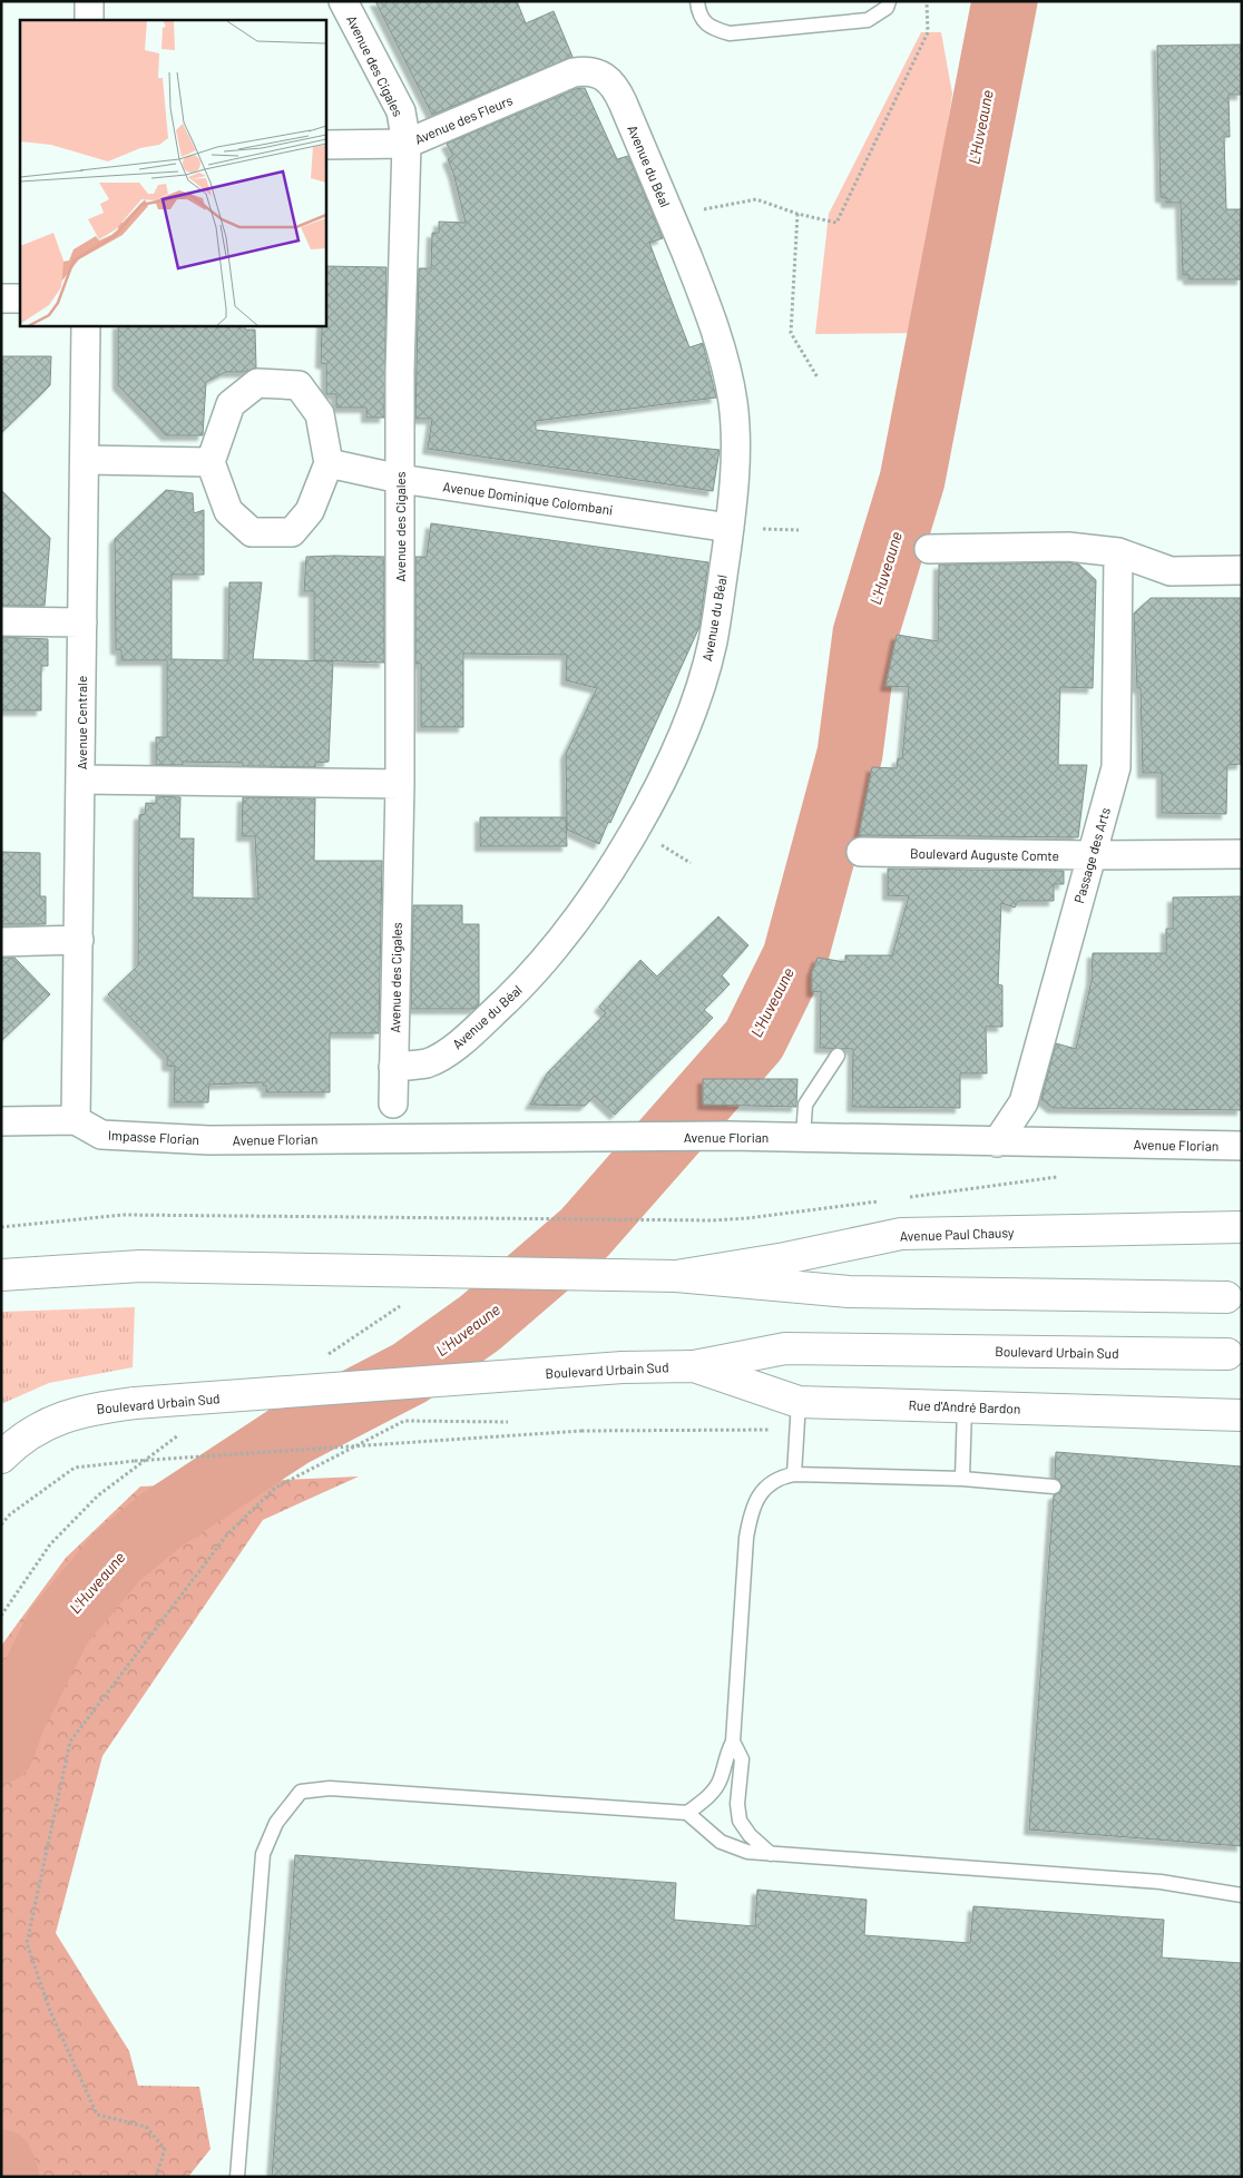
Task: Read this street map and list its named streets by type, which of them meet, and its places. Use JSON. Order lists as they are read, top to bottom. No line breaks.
{"streets":{"main road":["Avenue Paul Chausy","Boulevard Urbain Sud","Rue d'André Bardon"],"street":["Avenue des Cigales","Avenue des Fleurs","Avenue du Béal","Avenue Dominique Colombani","Avenue Centrale","Boulevard Auguste Comte","Passage des Arts","Impasse Florian","Avenue Florian"]},"crossings":[["Avenue des Cigales","Avenue des Fleurs"],["Avenue des Cigales","Avenue du Béal"],["Avenue des Cigales","Avenue Dominique Colombani"],["Avenue des Fleurs","Avenue du Béal"],["Avenue du Béal","Avenue Dominique Colombani"],["Avenue Centrale","Impasse Florian"],["Boulevard Auguste Comte","Passage des Arts"],["Passage des Arts","Avenue Florian"],["Impasse Florian","Avenue Florian"],["Boulevard Urbain Sud","Rue d'André Bardon"]],"water":["L'Huveaune"]}
